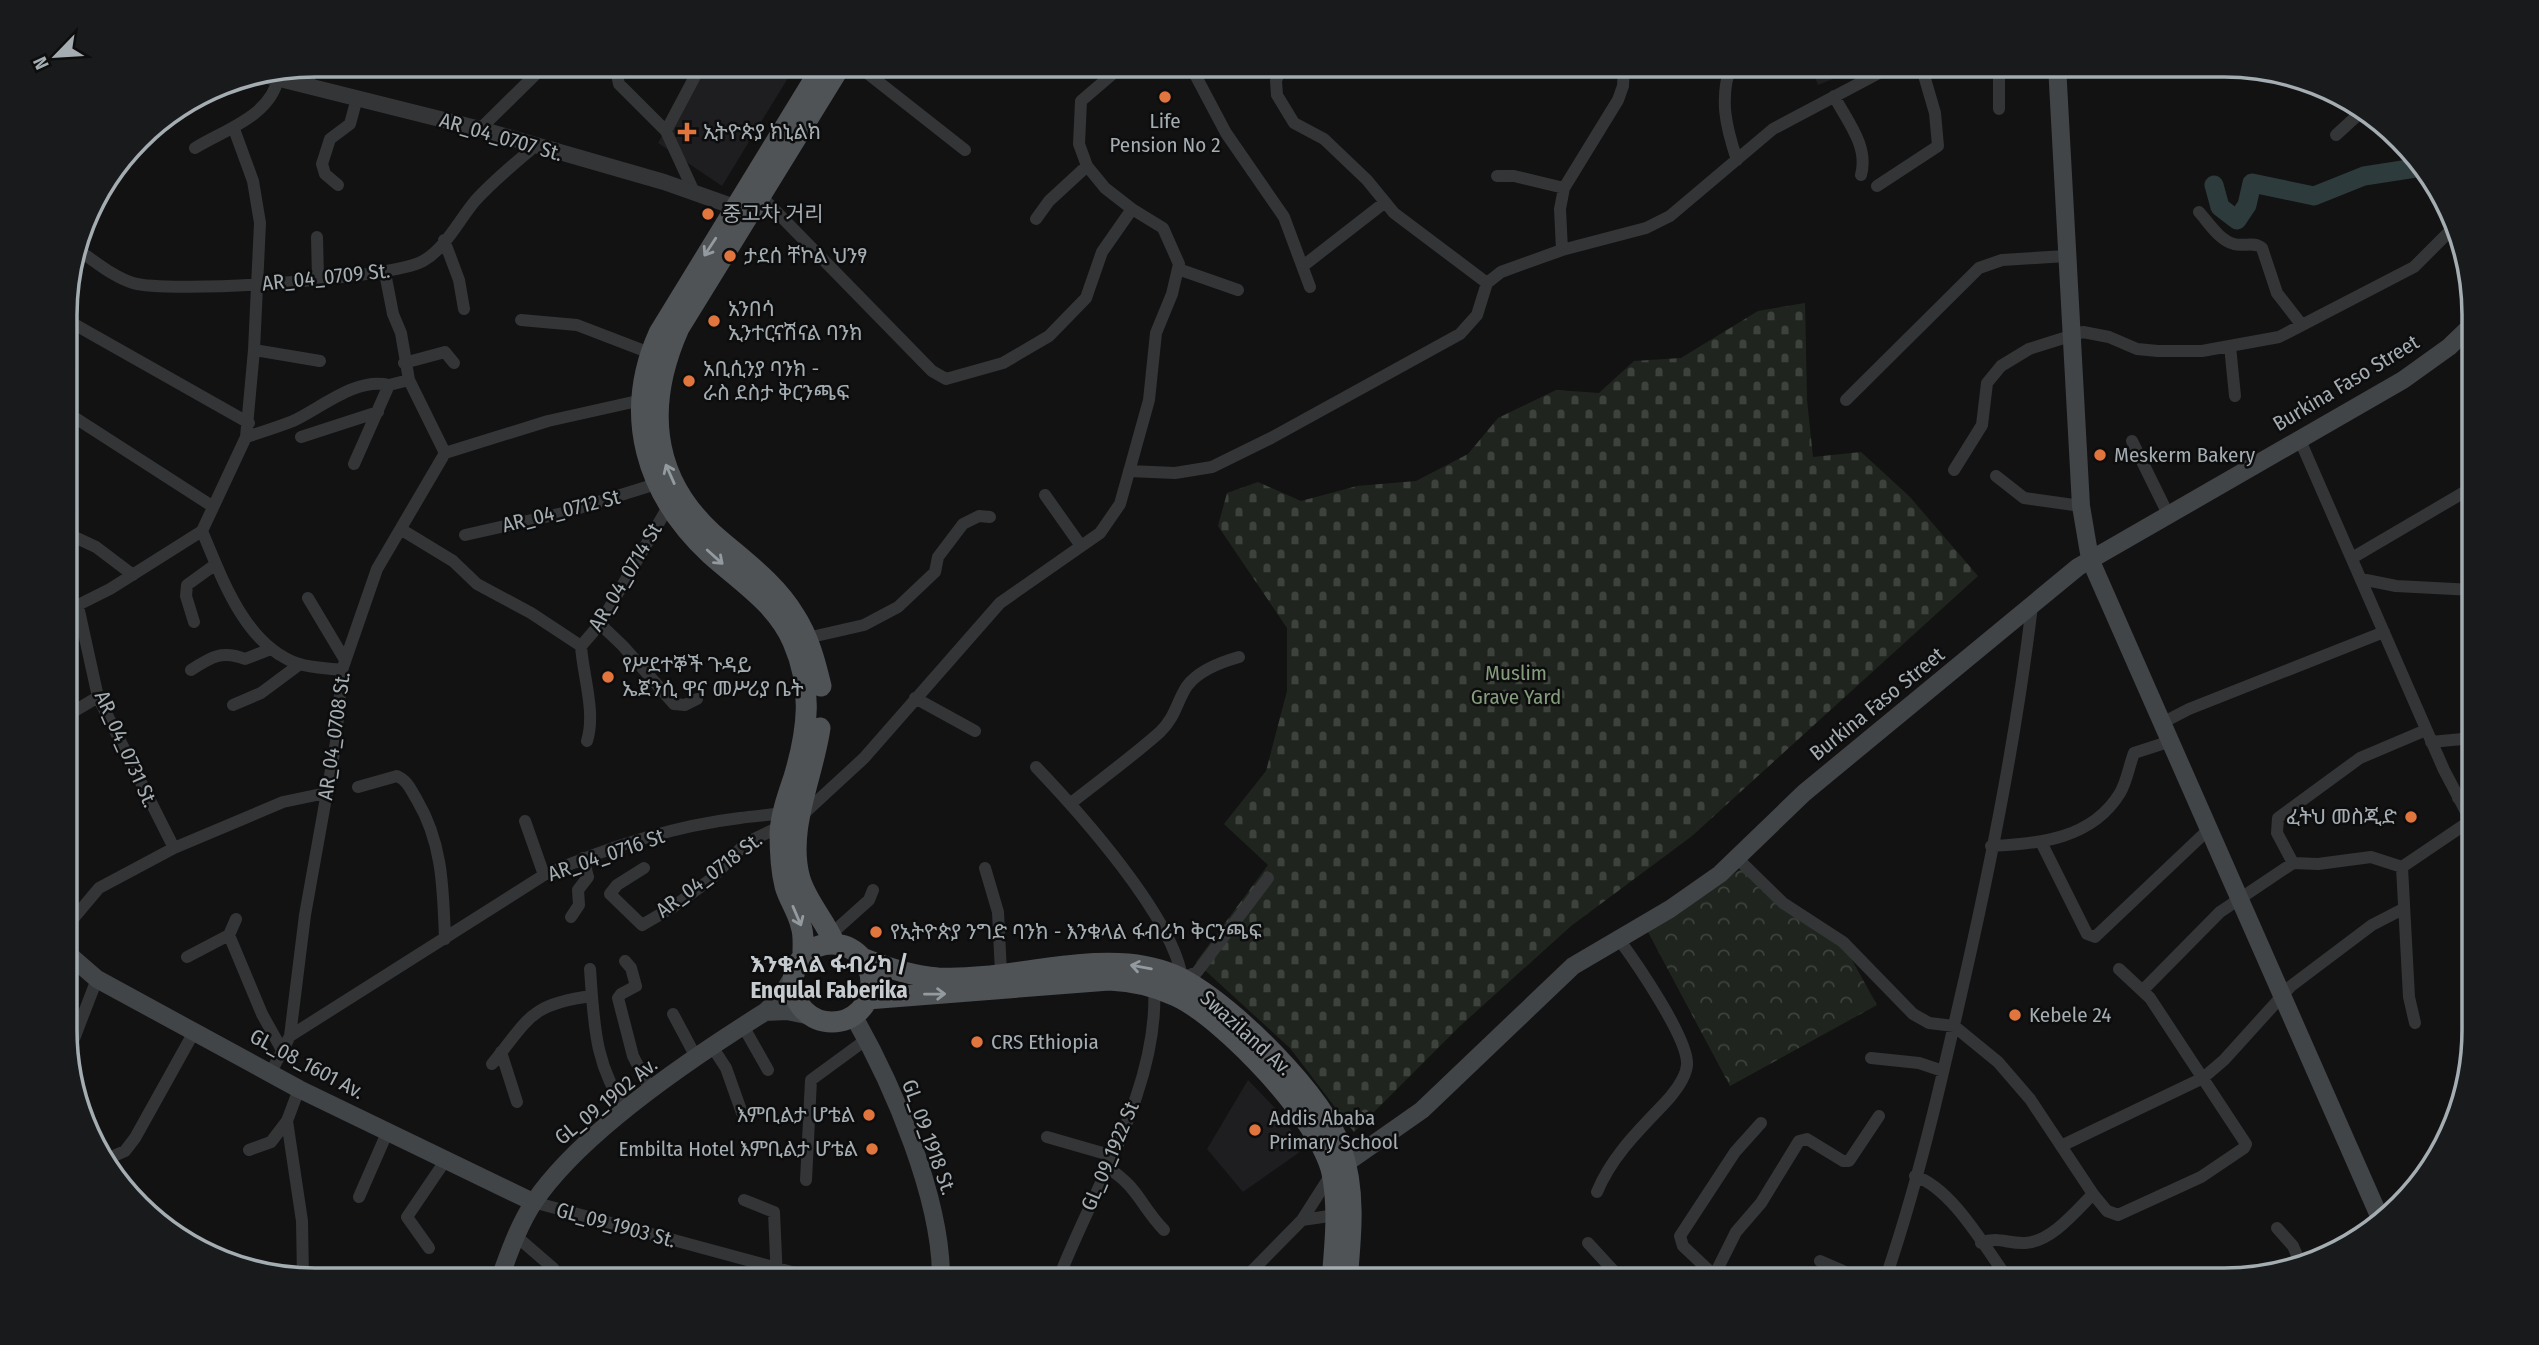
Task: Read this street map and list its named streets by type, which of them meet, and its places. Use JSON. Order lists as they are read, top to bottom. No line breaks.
{"streets":{"main road":["Burkina Faso Street","Swaziland Av.","GL_08_1601 Av.","GL_09_1902 Av.","GL_09_1918 St."],"street":["AR_04_0707 St.","AR_04_0709 St.","AR_04_0712 St","AR_04_0714 St","AR_04_0708 St.","AR_04_0731 St.","AR_04_0716 St","AR_04_0718 St.","GL_09_1922 St","GL_09_1903 St."]},"crossings":[["AR_04_0707 St.","AR_04_0709 St."],["Burkina Faso Street","Swaziland Av."],["AR_04_0708 St.","AR_04_0716 St"],["AR_04_0708 St.","GL_08_1601 Av."],["AR_04_0716 St","AR_04_0718 St."],["Swaziland Av.","GL_09_1902 Av."],["Swaziland Av.","GL_09_1918 St."],["Swaziland Av.","GL_09_1922 St"],["GL_08_1601 Av.","GL_09_1902 Av."],["GL_08_1601 Av.","GL_09_1903 St."],["GL_09_1902 Av.","GL_09_1918 St."],["GL_09_1902 Av.","GL_09_1903 St."]],"districts":["እንቁላል ፋብሪካ / Enqulal Faberika"],"parks":["Muslim Grave Yard"],"places":{"other":["Life Pension No 2","중고차 거리","ታደሰ ቸኮል ህንፃ","አንበሳ ኢንተርናሽናል ባንክ","አቢሲንያ ባንክ - ራስ ደስታ ቅርንጫፍ","Meskerm Bakery","የሥደተኞች ጉዳይ ኤጀንሲ ዋና መሥሪያ ቤት","ፈትህ መስጂድ","የኢትዮጵያ ንግድ ባንክ - እንቁላል ፋብሪካ ቅርንጫፍ","Kebele 24","CRS Ethiopia","እምቢልታ ሆቴል","Addis Ababa Primary School","Embilta Hotel እምቢልታ ሆቴል"],"health":["ኢትዮጵያ ክኒልክ"]},"north":"bottom left"}
